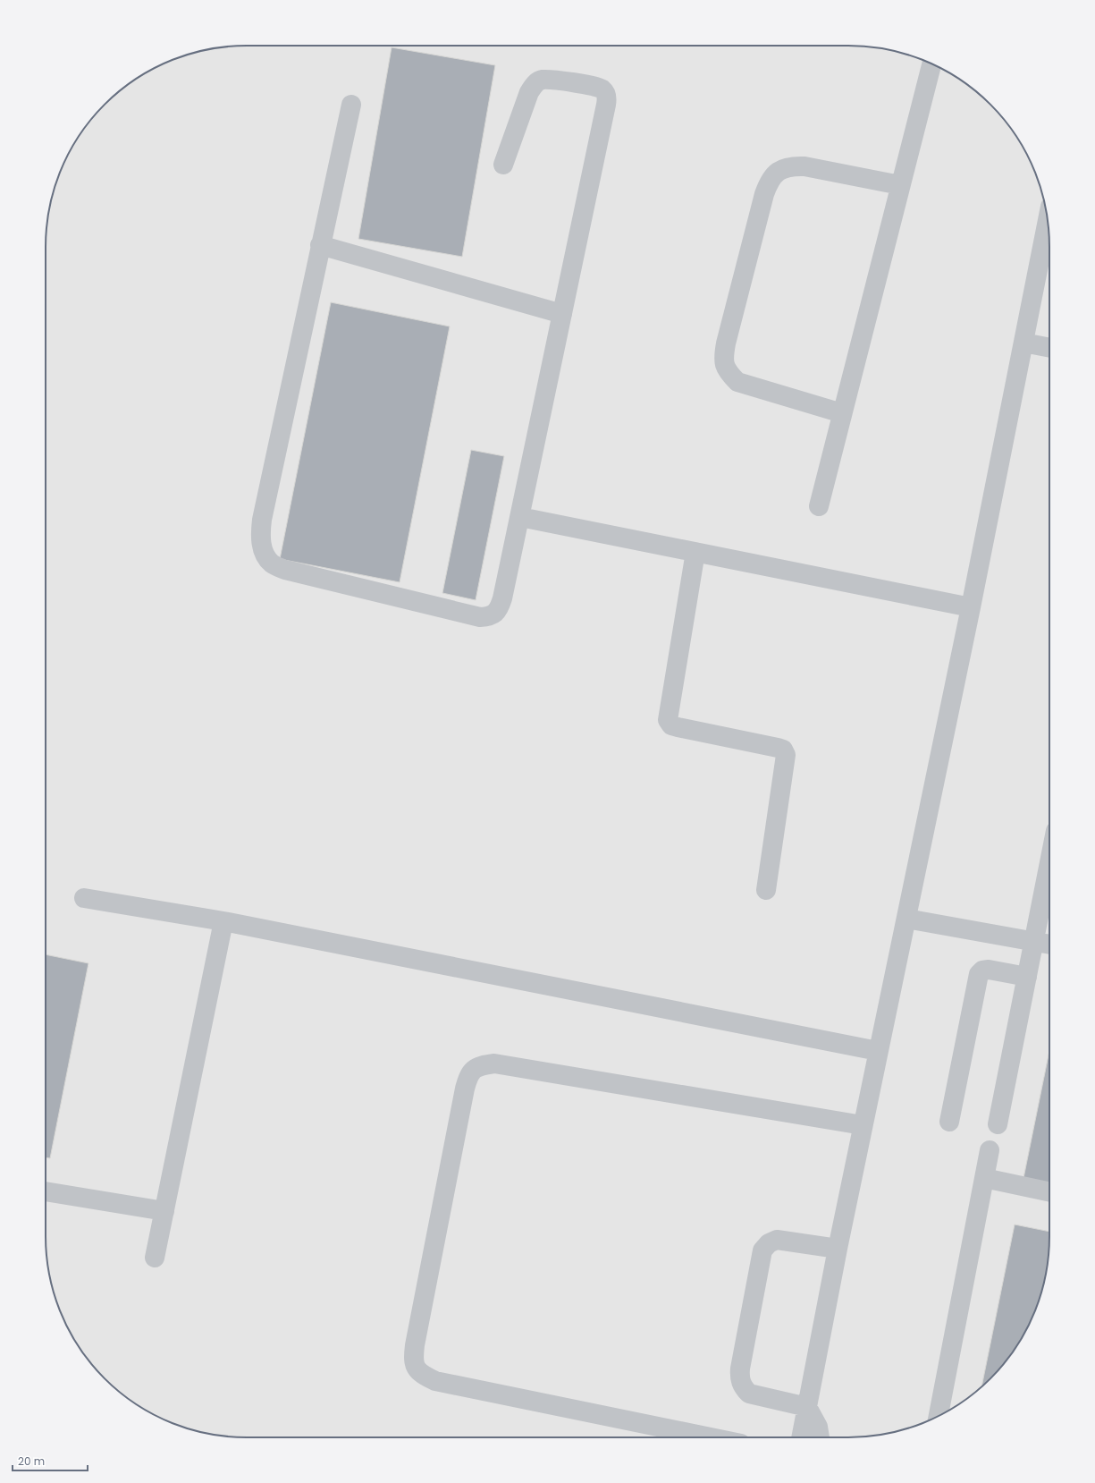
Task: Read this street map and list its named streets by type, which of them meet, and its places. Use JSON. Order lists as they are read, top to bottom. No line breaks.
{"scale_bar":"20 m"}
